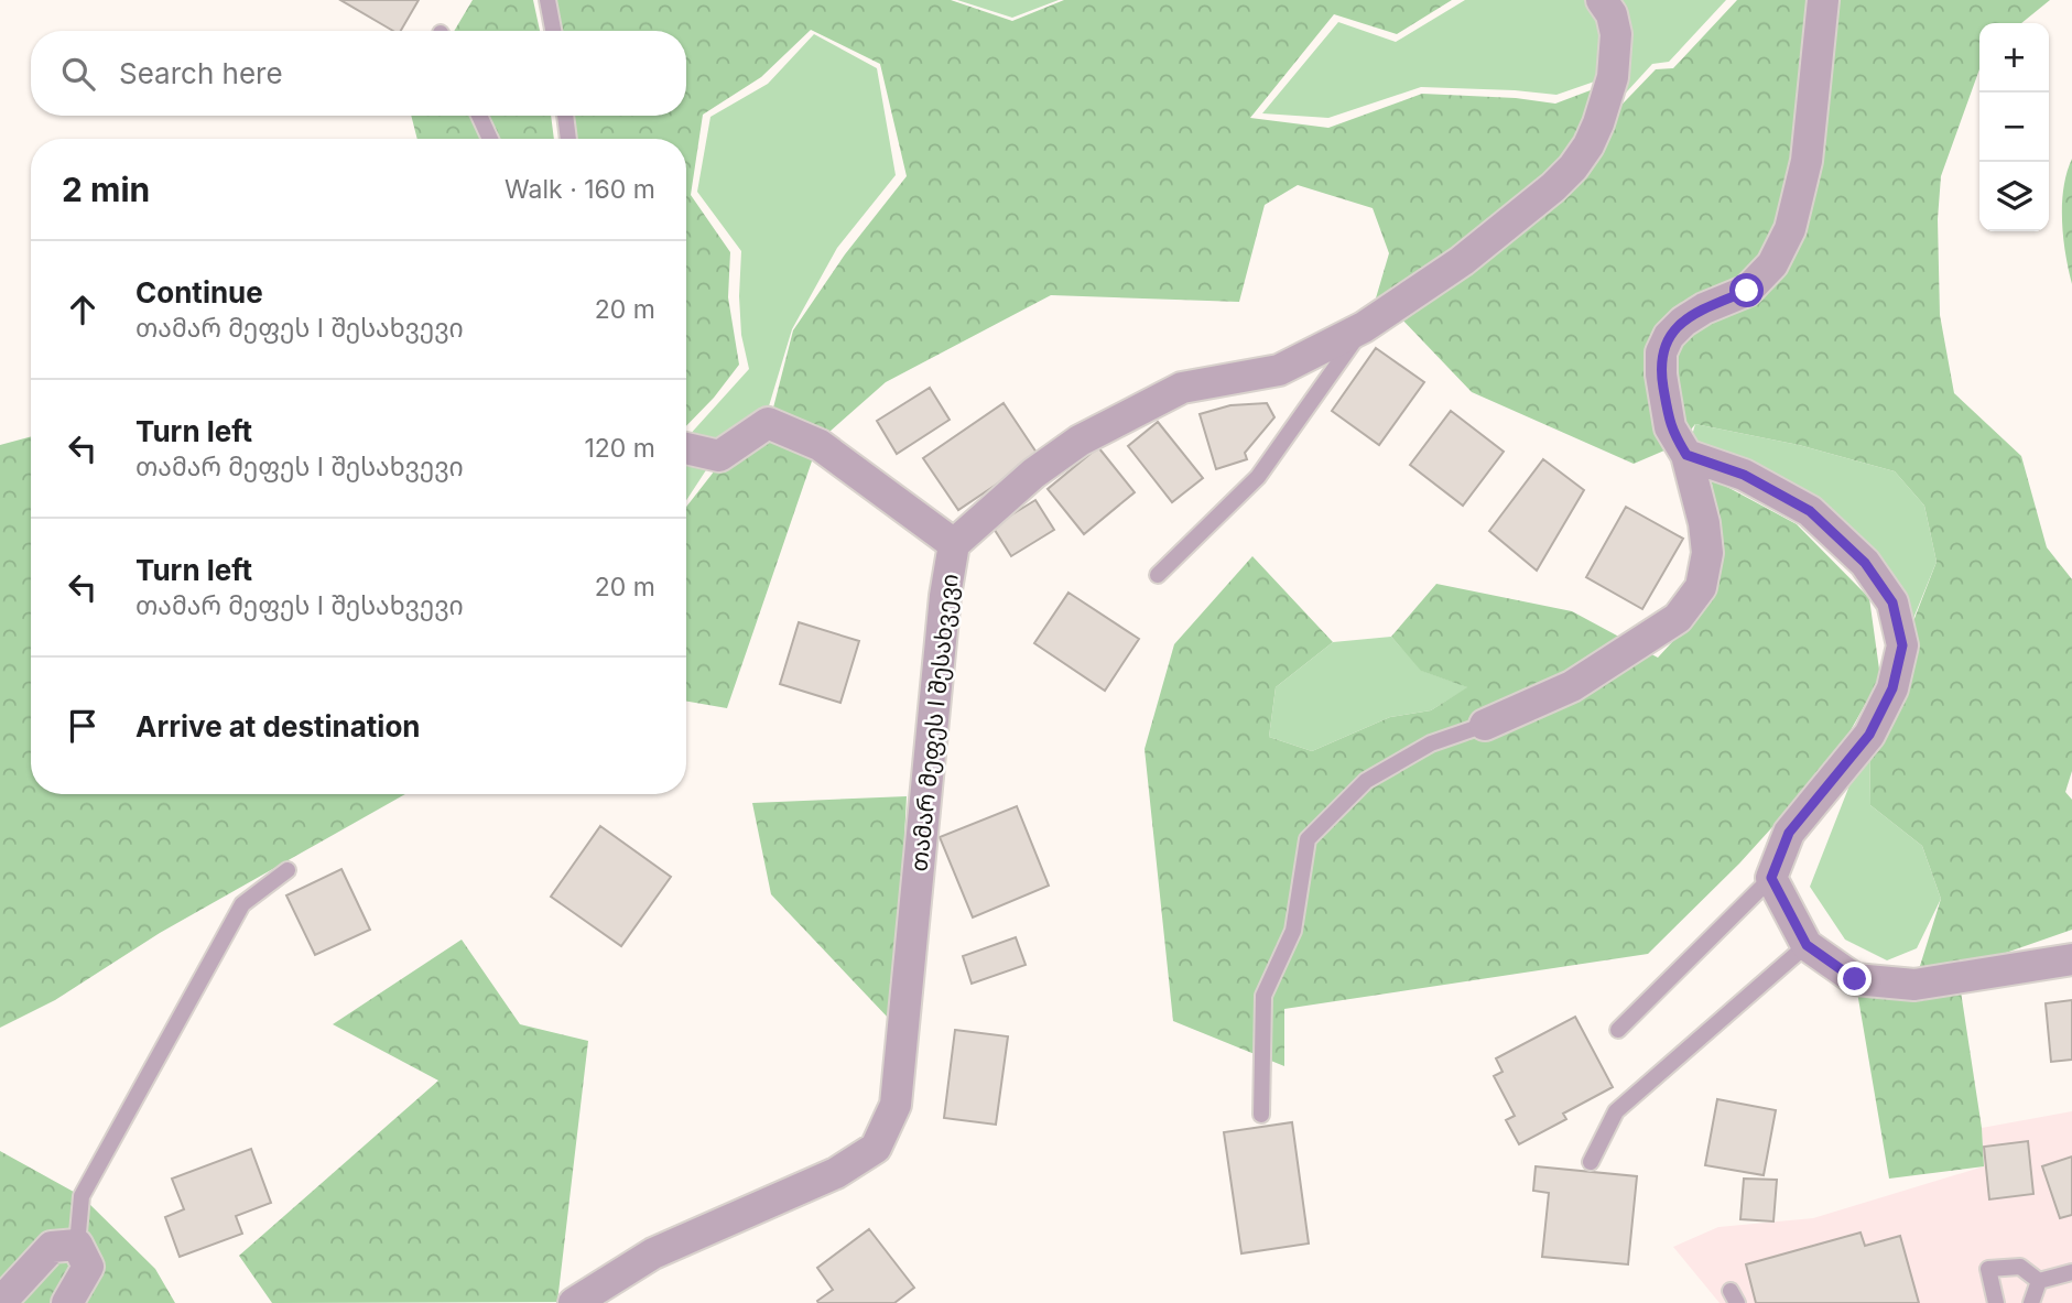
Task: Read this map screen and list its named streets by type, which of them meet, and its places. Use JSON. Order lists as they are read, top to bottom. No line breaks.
{"streets":{"street":["თამარ მეფეს I შესახვევი"]},"page":{"map_buttons":["+","−"],"search":"Search here","heading":["2 min","Walk · 160 m"],"list":[["Continue","თამარ მეფეს I შესახვევი","20 m"],["Turn left","თამარ მეფეს I შესახვევი","120 m"],["Turn left","თამარ მეფეს I შესახვევი","20 m"],"Arrive at destination"]}}
